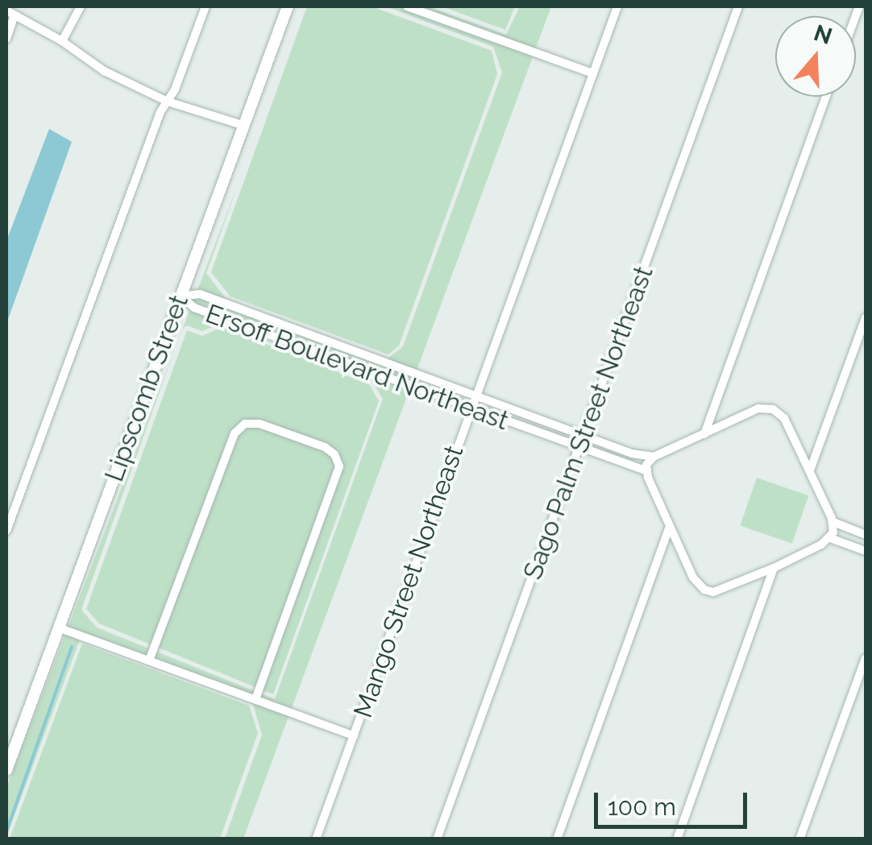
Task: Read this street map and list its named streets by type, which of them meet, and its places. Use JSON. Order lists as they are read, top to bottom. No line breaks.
{"streets":{"street":["Ersoff Boulevard Northeast","Lipscomb Street","Sago Palm Street Northeast","Mango Street Northeast"]},"crossings":[["Ersoff Boulevard Northeast","Lipscomb Street"],["Ersoff Boulevard Northeast","Sago Palm Street Northeast"],["Ersoff Boulevard Northeast","Mango Street Northeast"]],"scale_bar":"100 m","north":"top"}
